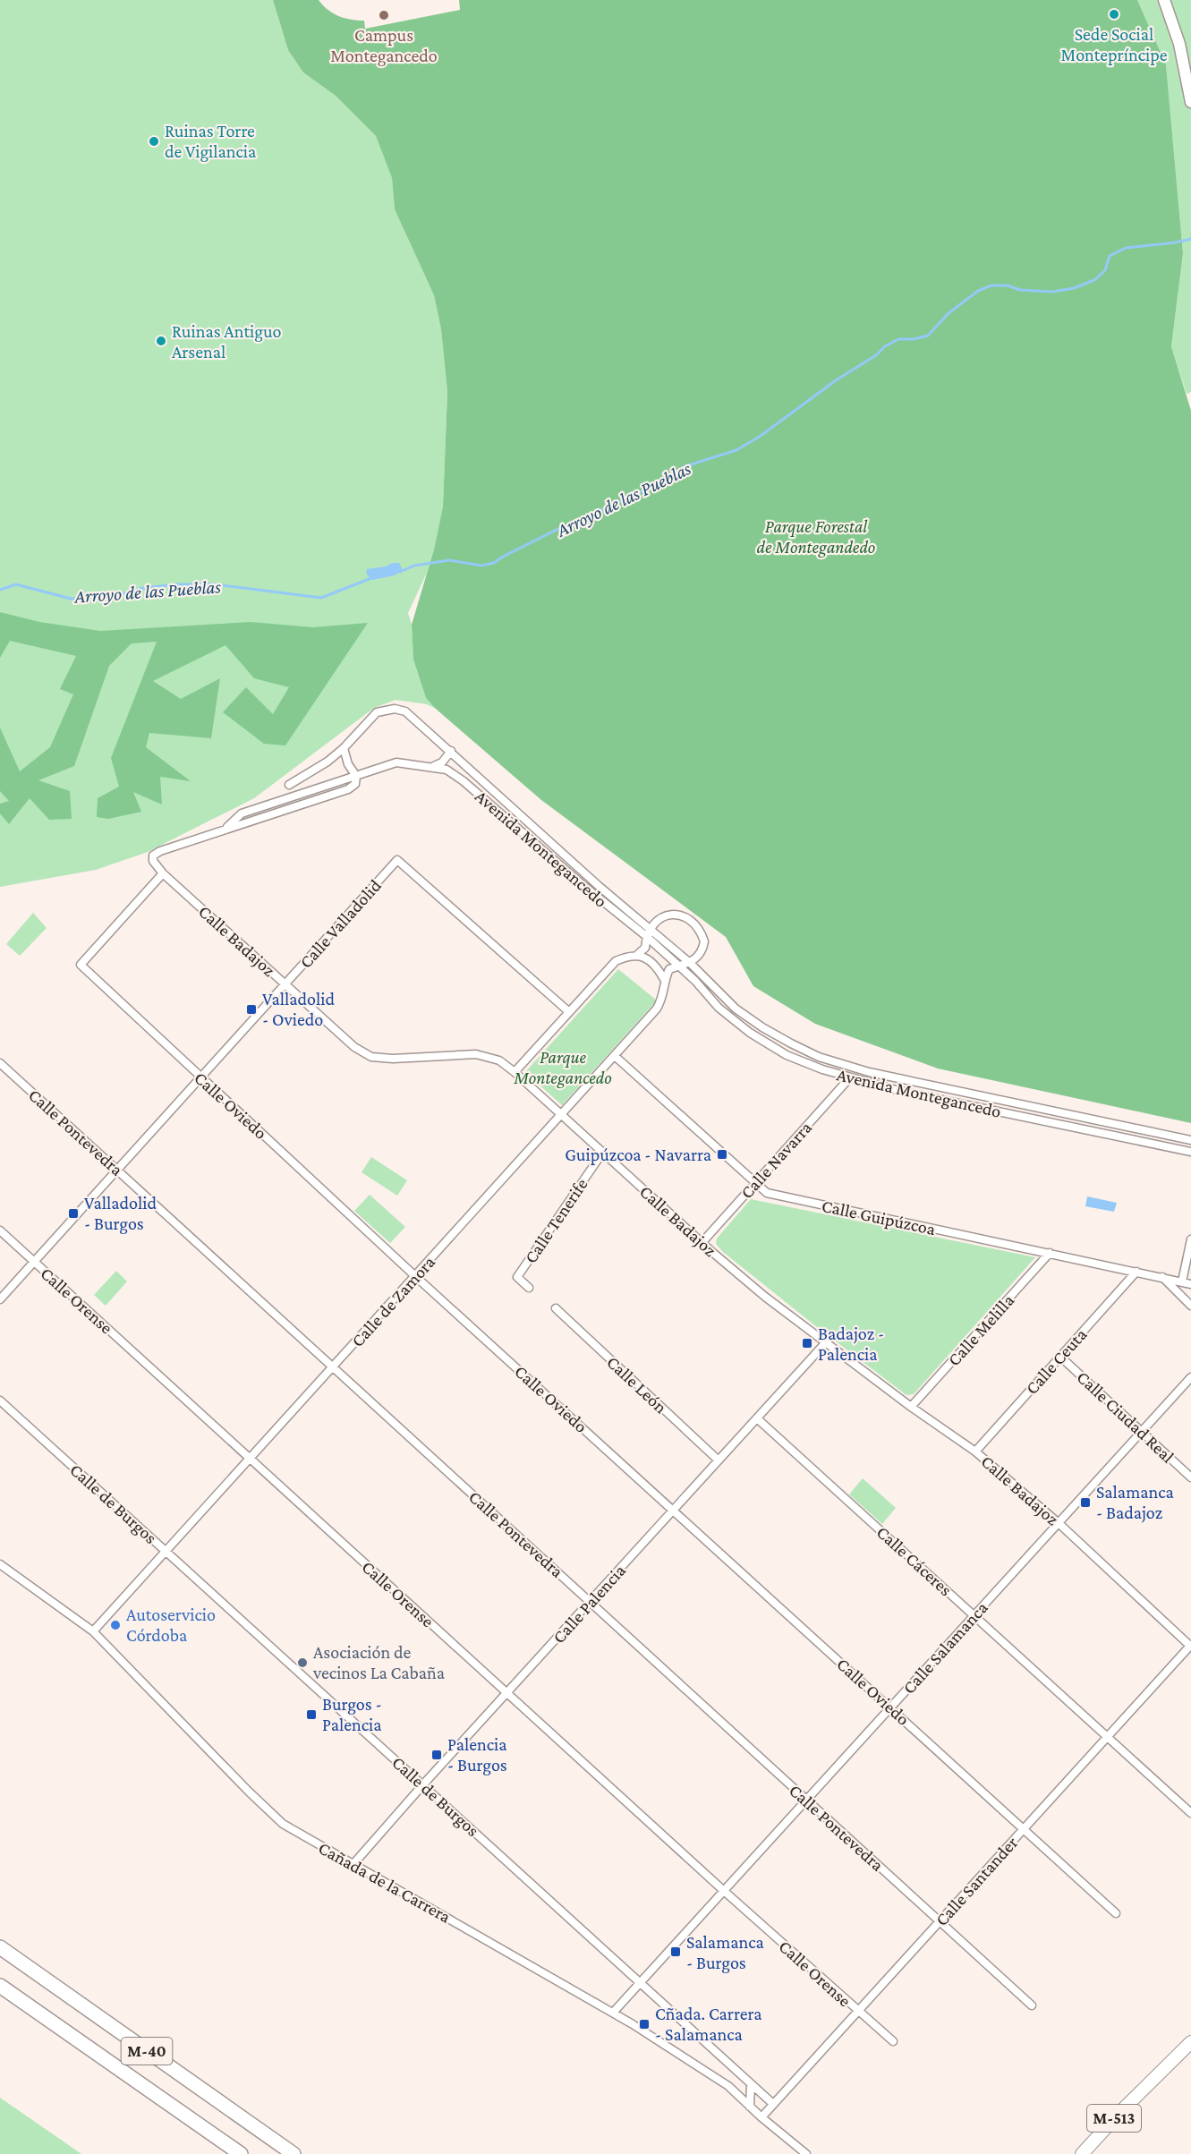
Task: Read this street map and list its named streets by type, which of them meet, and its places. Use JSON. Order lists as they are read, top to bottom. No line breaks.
{"streets":{"highway":["M-40"],"main road":["M-513"],"street":["Avenida Montegancedo","Calle Valladolid","Calle Badajoz","Calle Oviedo","Calle Pontevedra","Calle Navarra","Calle Guipúzcoa","Calle Tenerife","Calle Orense","Calle de Zamora","Calle Melilla","Calle Ceuta","Calle León","Calle Ciudad Real","Calle de Burgos","Calle Cáceres","Calle Palencia","Calle Salamanca","Calle Santander","Cañada de la Carrera"]},"crossings":[["Avenida Montegancedo","Calle Badajoz"],["Avenida Montegancedo","Calle Navarra"],["Calle Valladolid","Calle Badajoz"],["Calle Valladolid","Calle Oviedo"],["Calle Valladolid","Calle Pontevedra"],["Calle Valladolid","Calle Orense"],["Calle Badajoz","Calle Oviedo"],["Calle Badajoz","Calle Navarra"],["Calle Badajoz","Calle Tenerife"],["Calle Badajoz","Calle de Zamora"],["Calle Badajoz","Calle Melilla"],["Calle Badajoz","Calle Ceuta"],["Calle Badajoz","Calle Palencia"],["Calle Badajoz","Calle Salamanca"],["Calle Badajoz","Calle Santander"],["Calle Oviedo","Calle de Zamora"],["Calle Oviedo","Calle Palencia"],["Calle Oviedo","Calle Salamanca"],["Calle Oviedo","Calle Santander"],["Calle Pontevedra","Calle de Zamora"],["Calle Pontevedra","Calle Palencia"],["Calle Pontevedra","Calle Salamanca"],["Calle Pontevedra","Calle Santander"],["Calle Navarra","Calle Guipúzcoa"],["Calle Guipúzcoa","Calle de Zamora"],["Calle Guipúzcoa","Calle Melilla"],["Calle Guipúzcoa","Calle Ceuta"],["Calle Orense","Calle de Zamora"],["Calle Orense","Calle Palencia"],["Calle Orense","Calle Salamanca"],["Calle Orense","Calle Santander"],["Calle de Zamora","Calle de Burgos"],["Calle de Zamora","Cañada de la Carrera"],["Calle Ceuta","Calle Ciudad Real"],["Calle León","Calle Palencia"],["Calle Ciudad Real","Calle Salamanca"],["Calle de Burgos","Calle Palencia"],["Calle de Burgos","Calle Salamanca"],["Calle de Burgos","Calle Santander"],["Calle Cáceres","Calle Palencia"],["Calle Cáceres","Calle Salamanca"],["Calle Cáceres","Calle Santander"],["Calle Palencia","Cañada de la Carrera"],["Calle Salamanca","Cañada de la Carrera"],["Calle Santander","Cañada de la Carrera"]],"water":["Arroyo de las Pueblas"],"parks":["Parque Forestal de Montegandedo","Parque Montegancedo"],"places":{"other":["Sede Social Montepríncipe","Campus Montegancedo","Ruinas Torre de Vigilancia","Ruinas Antiguo Arsenal","Autoservicio Córdoba","Asociación de vecinos La Cabaña"],"transit":["Valladolid - Oviedo","Guipúzcoa - Navarra","Valladolid - Burgos","Badajoz - Palencia","Salamanca - Badajoz","Burgos - Palencia","Palencia - Burgos","Salamanca - Burgos","Cñada. Carrera - Salamanca"]}}
